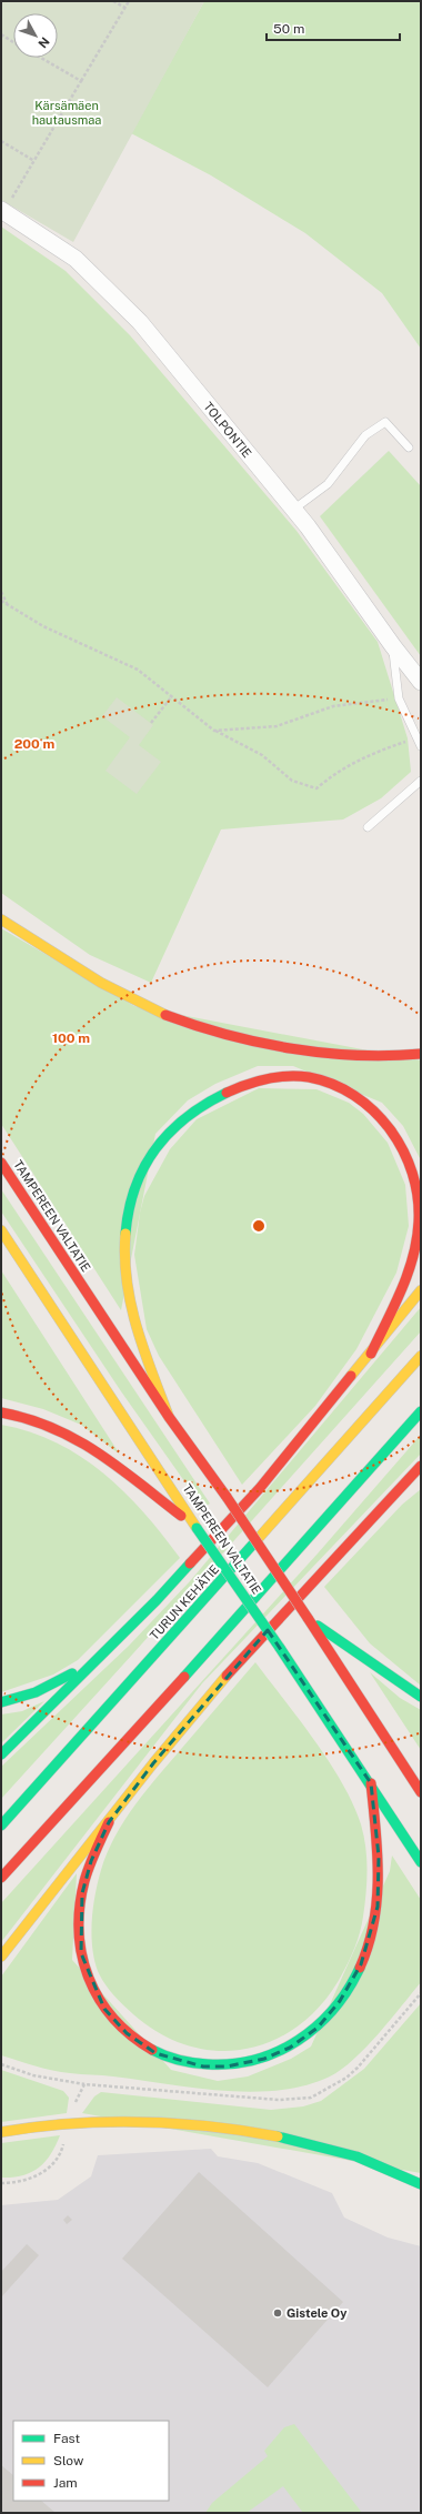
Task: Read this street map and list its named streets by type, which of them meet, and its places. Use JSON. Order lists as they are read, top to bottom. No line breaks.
{"streets":{"highway":["TAMPEREEN VALTATIE","TURUN KEHÄTIE"],"street":["TOLPONTIE"]},"parks":["Kärsämäen hautausmaa"],"places":["Gistele Oy"],"legend":["Fast","Slow","Jam"],"scale_bar":"50 m","north":"bottom right","rings":["200 m","100 m"]}
